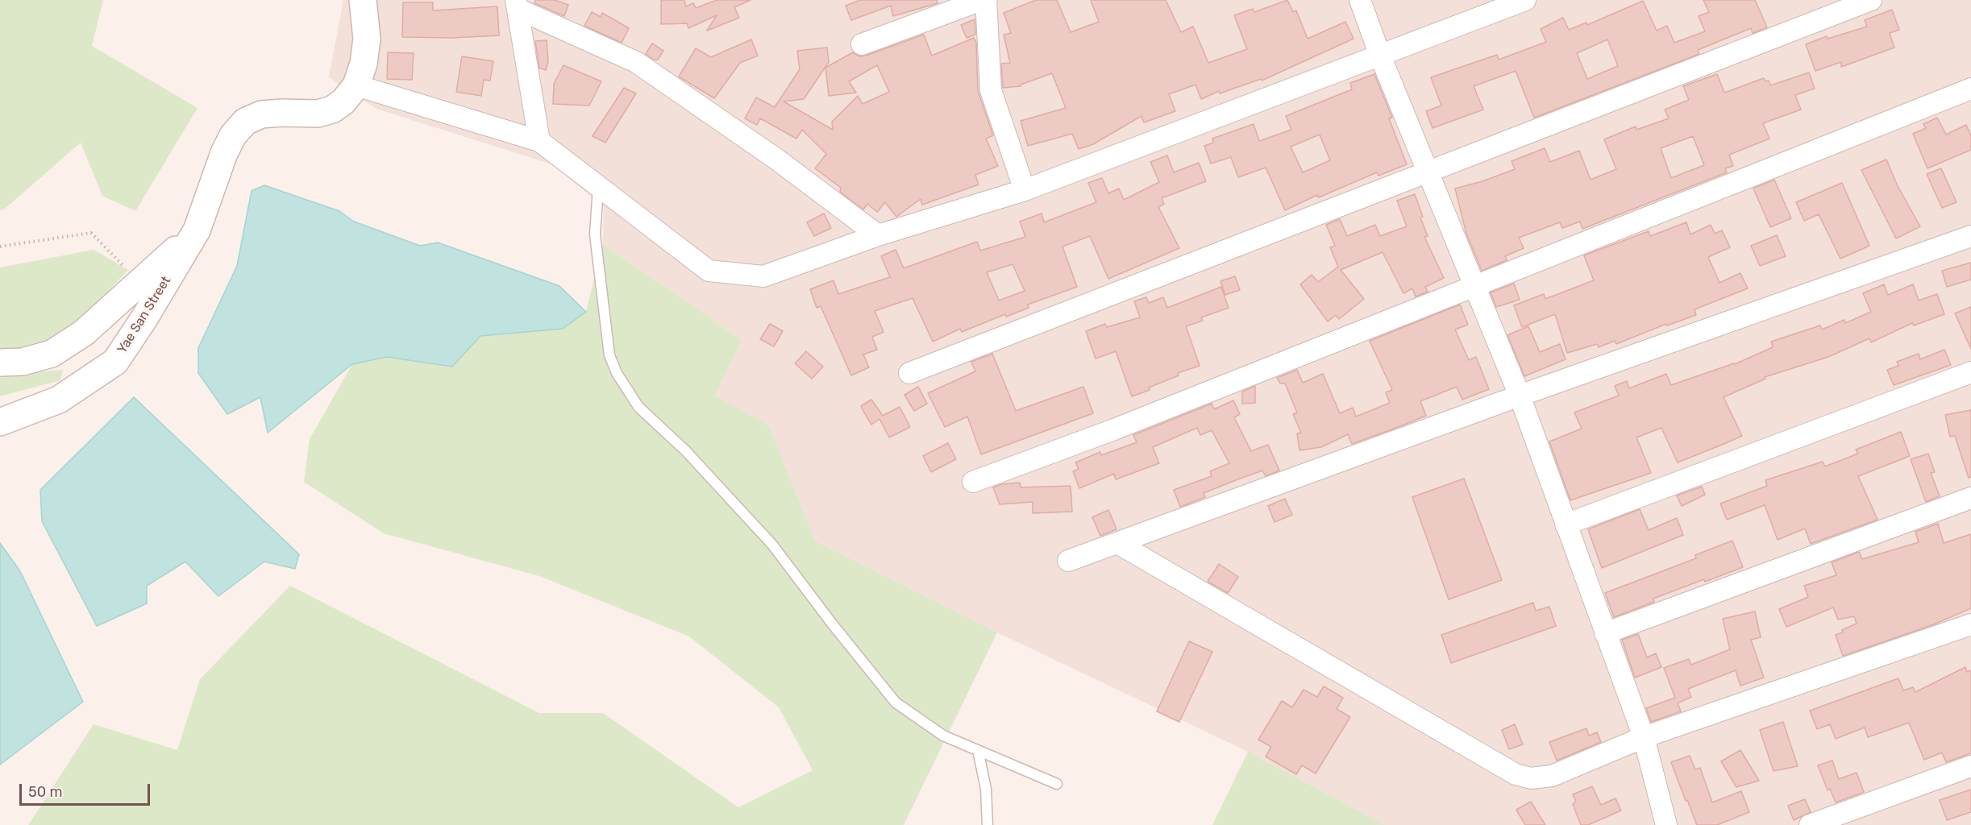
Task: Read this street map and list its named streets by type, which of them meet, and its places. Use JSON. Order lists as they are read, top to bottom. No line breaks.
{"streets":{"main road":["Yae San Street"]},"scale_bar":"50 m"}
